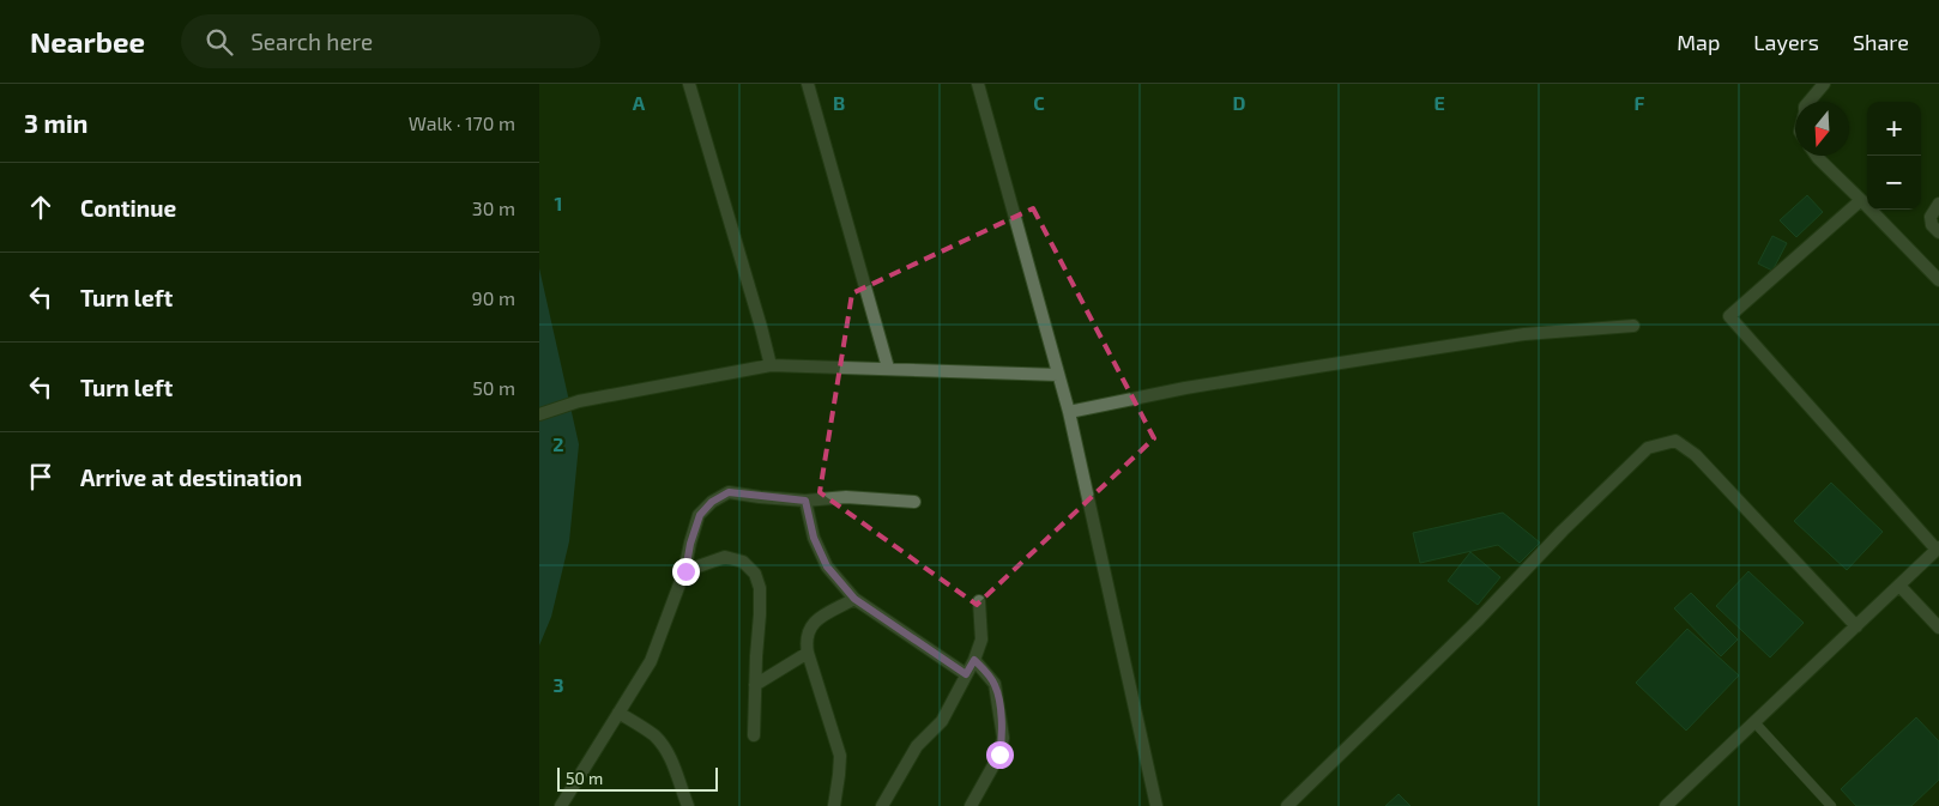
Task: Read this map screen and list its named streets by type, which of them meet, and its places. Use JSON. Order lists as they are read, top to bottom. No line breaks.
{"scale_bar":"50 m","north":"bottom","page":{"header":"Nearbee","search":"Search here","nav":["Map","Layers","Share"],"heading":["3 min","Walk · 170 m"],"map_buttons":["+","−"],"list":[["Continue","30 m"],["Turn left","90 m"],["Turn left","50 m"],"Arrive at destination"],"scale":"50 m"},"grid":{"columns":["A","B","C","D","E","F"],"rows":["1","2","3"]}}
